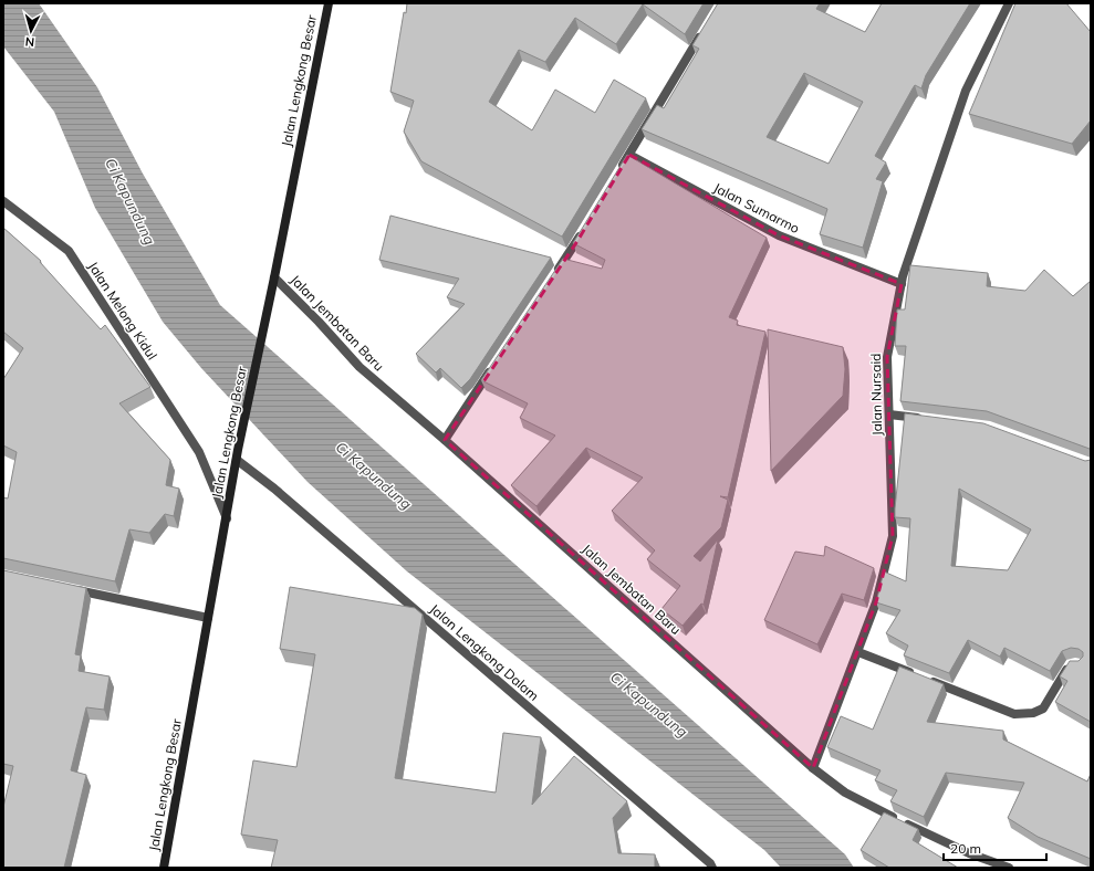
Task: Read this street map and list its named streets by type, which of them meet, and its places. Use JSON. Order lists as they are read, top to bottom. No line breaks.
{"streets":{"street":["Jalan Lengkong Besar","Jalan Sumarmo","Jalan Melong Kidul","Jalan Jembatan Baru","Jalan Nursaid","Jalan Lengkong Dalam"]},"crossings":[["Jalan Lengkong Besar","Jalan Melong Kidul"],["Jalan Lengkong Besar","Jalan Jembatan Baru"],["Jalan Lengkong Besar","Jalan Lengkong Dalam"],["Jalan Sumarmo","Jalan Nursaid"],["Jalan Jembatan Baru","Jalan Nursaid"]],"water":["Ci Kapundung"],"scale_bar":"20 m","north":"bottom"}
